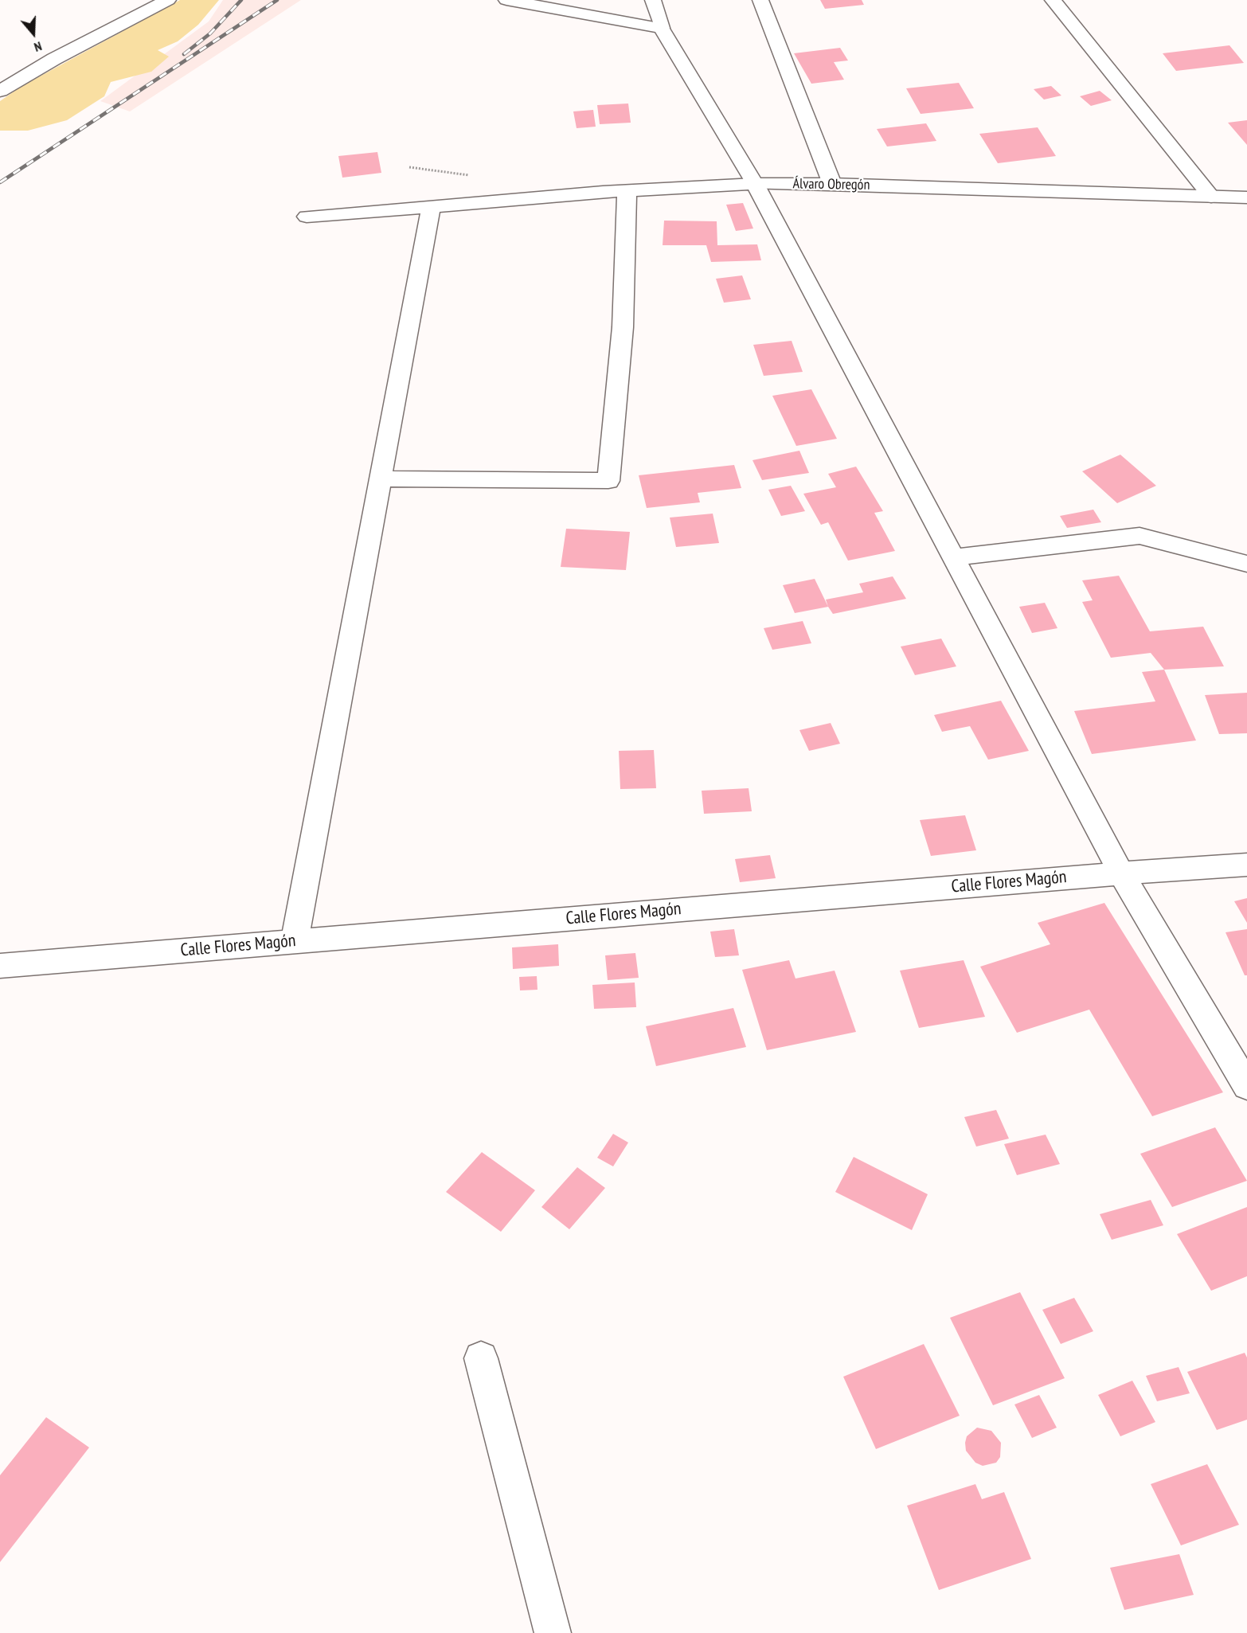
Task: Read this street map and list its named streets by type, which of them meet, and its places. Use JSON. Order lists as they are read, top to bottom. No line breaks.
{"streets":{"street":["Álvaro Obregón","Calle Flores Magón"]},"north":"bottom"}
